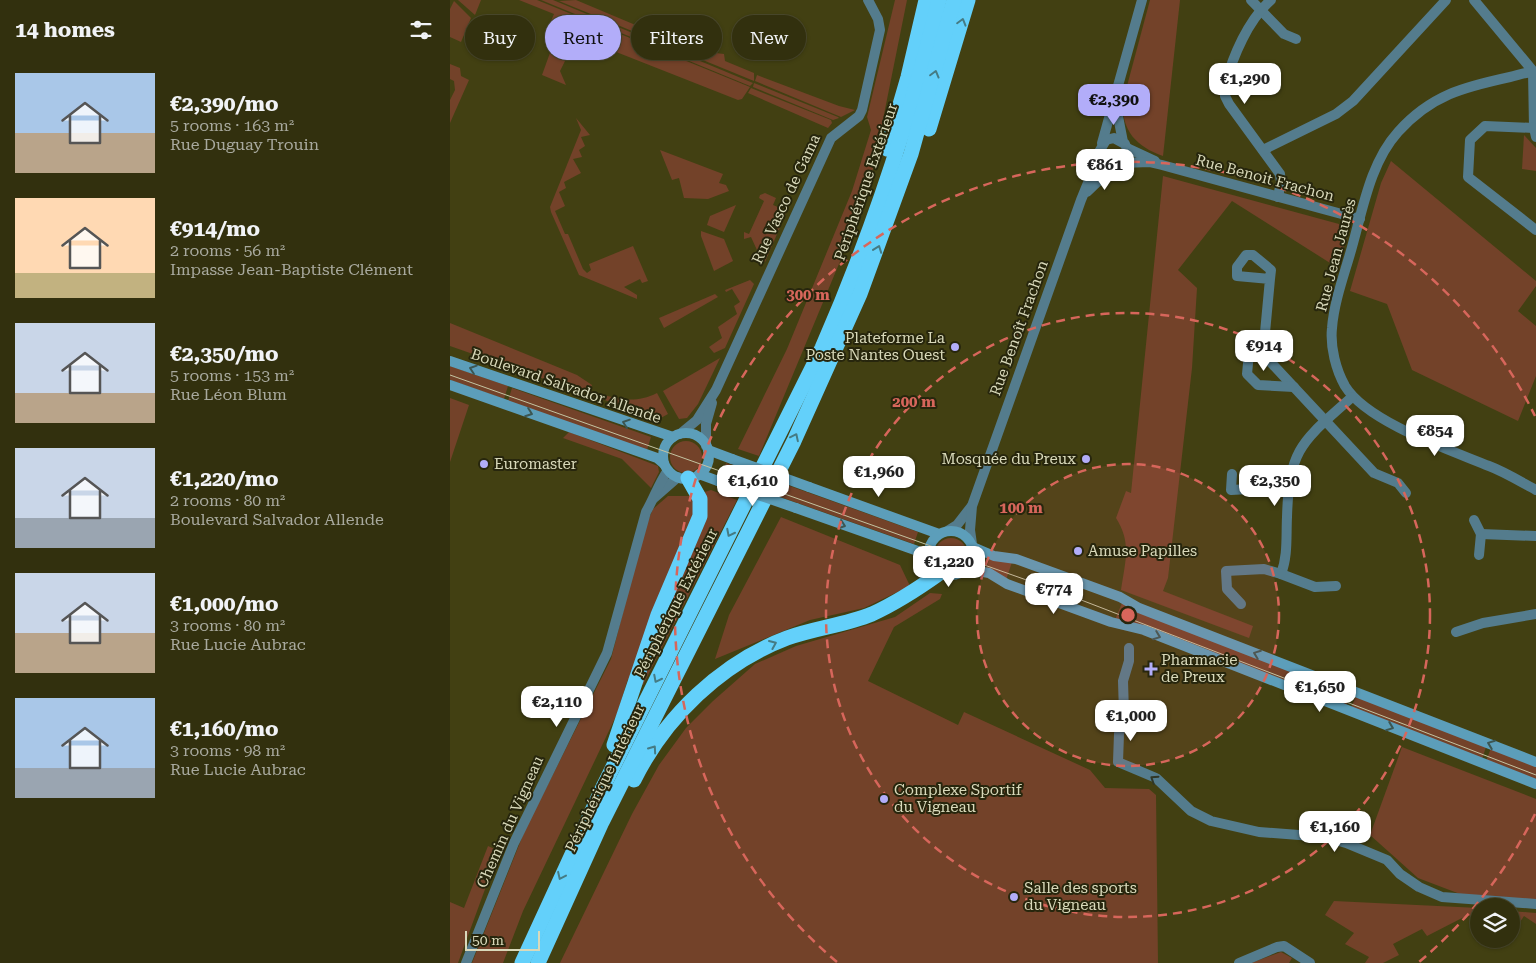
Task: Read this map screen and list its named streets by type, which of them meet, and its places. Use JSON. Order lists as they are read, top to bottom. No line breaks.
{"streets":{"highway":["Périphérique Extérieur","Périphérique Intérieur"],"street":["Rue Benoit Frachon","Rue Vasco de Gama","Rue Jean Jaurès","Rue Benoît Frachon","Boulevard Salvador Allende","Chemin du Vigneau"]},"crossings":[["Rue Benoit Frachon","Rue Jean Jaurès"],["Rue Vasco de Gama","Boulevard Salvador Allende"],["Rue Vasco de Gama","Chemin du Vigneau"],["Boulevard Salvador Allende","Chemin du Vigneau"]],"places":{"other":["Plateforme La Poste Nantes Ouest","Mosquée du Preux","Euromaster","Amuse Papilles","Complexe Sportif du Vigneau","Salle des sports du Vigneau"],"health":["Pharmacie de Preux"]},"scale_bar":"50 m","page":{"heading":"14 homes","chip":["Buy","Rent","Filters","New"],"list":[{"name":"€2,390/mo","note":"5 rooms · 163 m² · Rue Duguay Trouin"},{"name":"€914/mo","note":"2 rooms · 56 m² · Impasse Jean-Baptiste Clément"},{"name":"€2,350/mo","note":"5 rooms · 153 m² · Rue Léon Blum"},{"name":"€1,220/mo","note":"2 rooms · 80 m² · Boulevard Salvador Allende"},{"name":"€1,000/mo","note":"3 rooms · 80 m² · Rue Lucie Aubrac"},{"name":"€1,160/mo","note":"3 rooms · 98 m² · Rue Lucie Aubrac"}],"price":["€1,290","€2,390","€861","€914","€854","€1,960","€1,610","€2,350","€1,220","€774","€1,650","€2,110","€1,000","€1,160"],"scale":"50 m"},"rings":["300 m","200 m","100 m"]}
